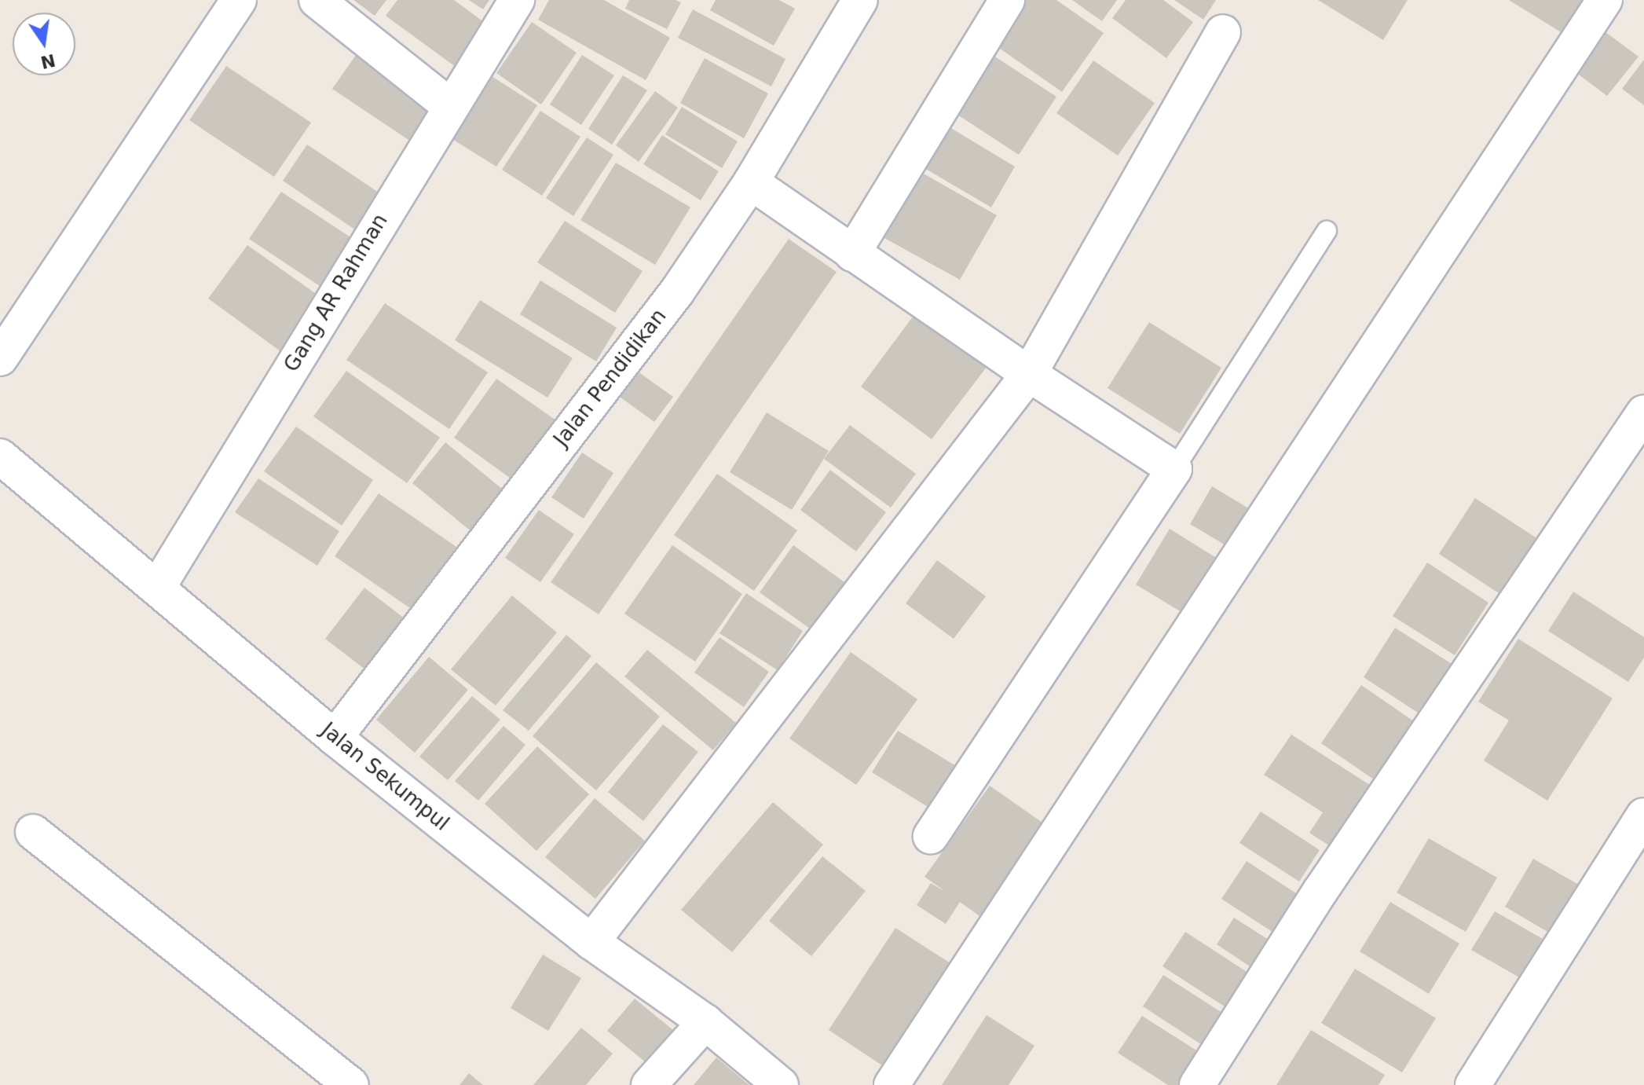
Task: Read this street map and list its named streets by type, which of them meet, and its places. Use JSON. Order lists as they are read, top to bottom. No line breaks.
{"streets":{"street":["Gang AR Rahman","Jalan Pendidikan","Jalan Sekumpul"]},"crossings":[["Gang AR Rahman","Jalan Sekumpul"],["Jalan Pendidikan","Jalan Sekumpul"]],"north":"bottom"}
